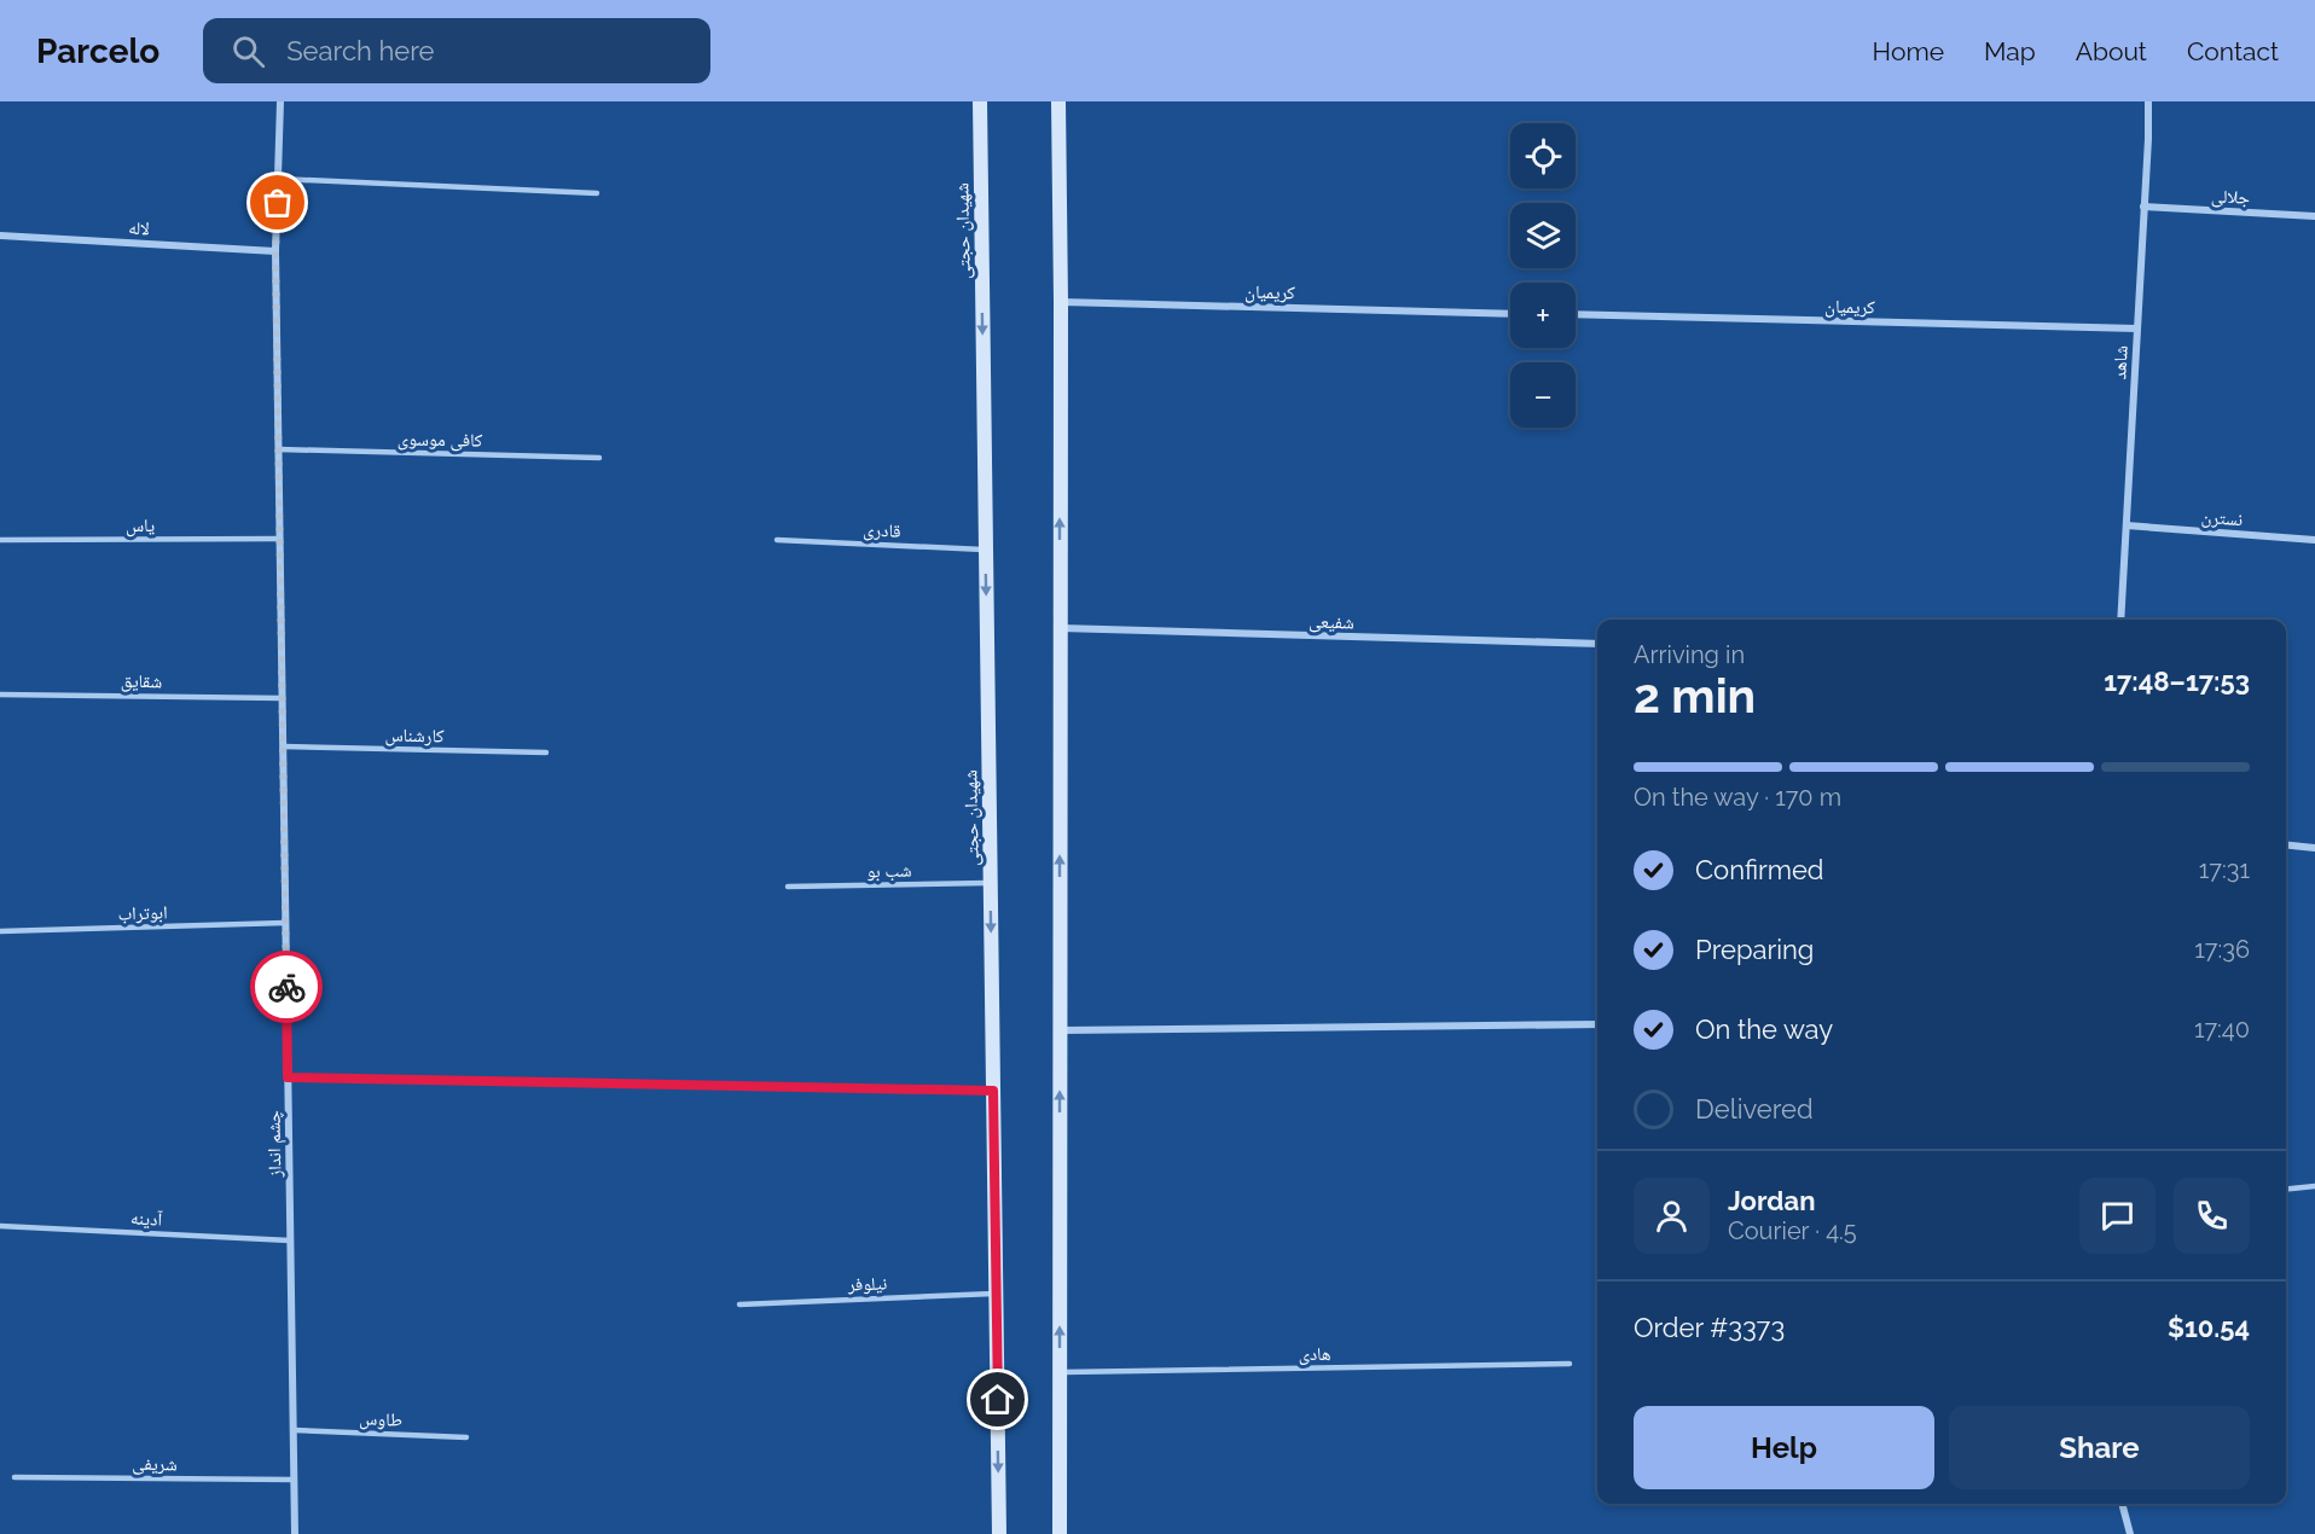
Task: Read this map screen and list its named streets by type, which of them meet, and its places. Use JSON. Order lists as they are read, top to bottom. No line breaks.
{"streets":{"main road":["شهیدان حجتی"],"street":["جلالی","لاله","کریمیان","شاهد","نسترن","شفیعی","چشم انداز"],"lane":["کافی موسوی","یاس","قادری","شقایق","کارشناس","شب بو","ابوتراب","آدینه","نیلوفر","هادی","طاوس","شریفی"]},"crossings":[["جلالی","شاهد"],["لاله","چشم انداز"],["شهیدان حجتی","قادری"],["شهیدان حجتی","شب بو"],["شهیدان حجتی","نیلوفر"],["کریمیان","شاهد"],["شاهد","نسترن"],["کافی موسوی","چشم انداز"],["یاس","چشم انداز"],["شقایق","چشم انداز"],["کارشناس","چشم انداز"],["ابوتراب","چشم انداز"],["چشم انداز","آدینه"],["چشم انداز","طاوس"],["چشم انداز","شریفی"]],"page":{"header":"Parcelo","search":"Search here","nav":["Home","Map","About","Contact"],"map_buttons":["+","−"],"heading":["2 min","Arriving in","17:48–17:53"],"panel":["Jordan","Courier · 4.5","Order #3373","$10.54"],"bar":"On the way · 170 m","list":[["Confirmed","17:31"],["Preparing","17:36"],["On the way","17:40"],"Delivered"],"buttons":["Help","Share"]}}
